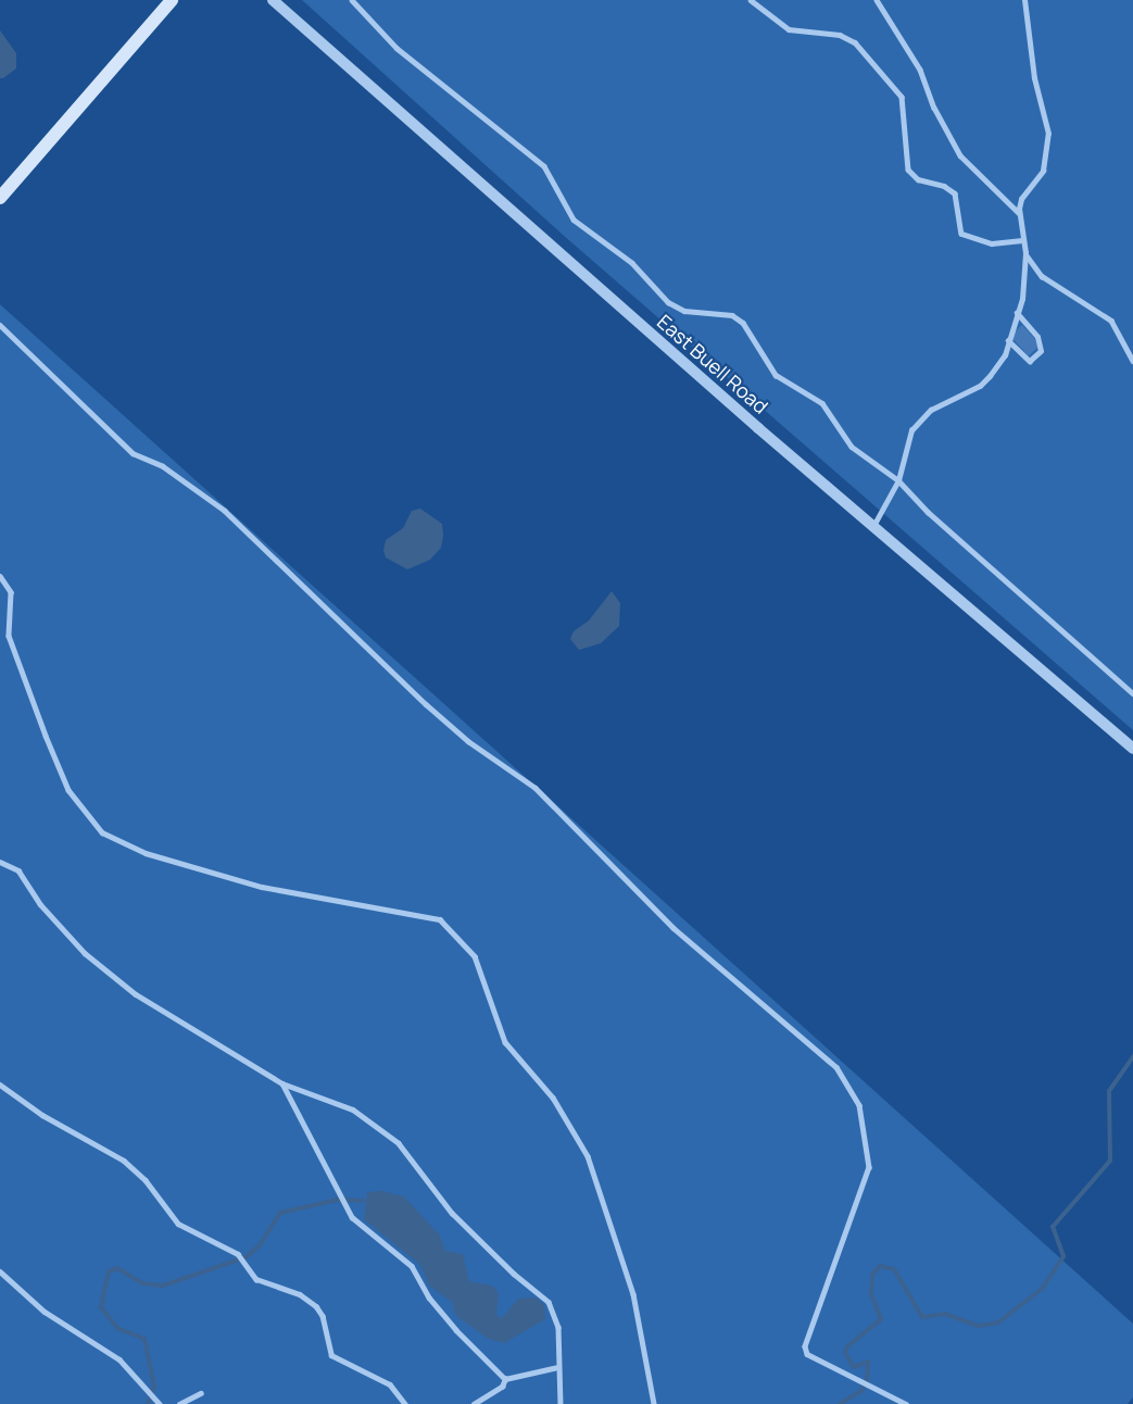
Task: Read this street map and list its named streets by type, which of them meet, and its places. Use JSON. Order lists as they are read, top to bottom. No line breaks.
{"streets":{"street":["East Buell Road"]}}
